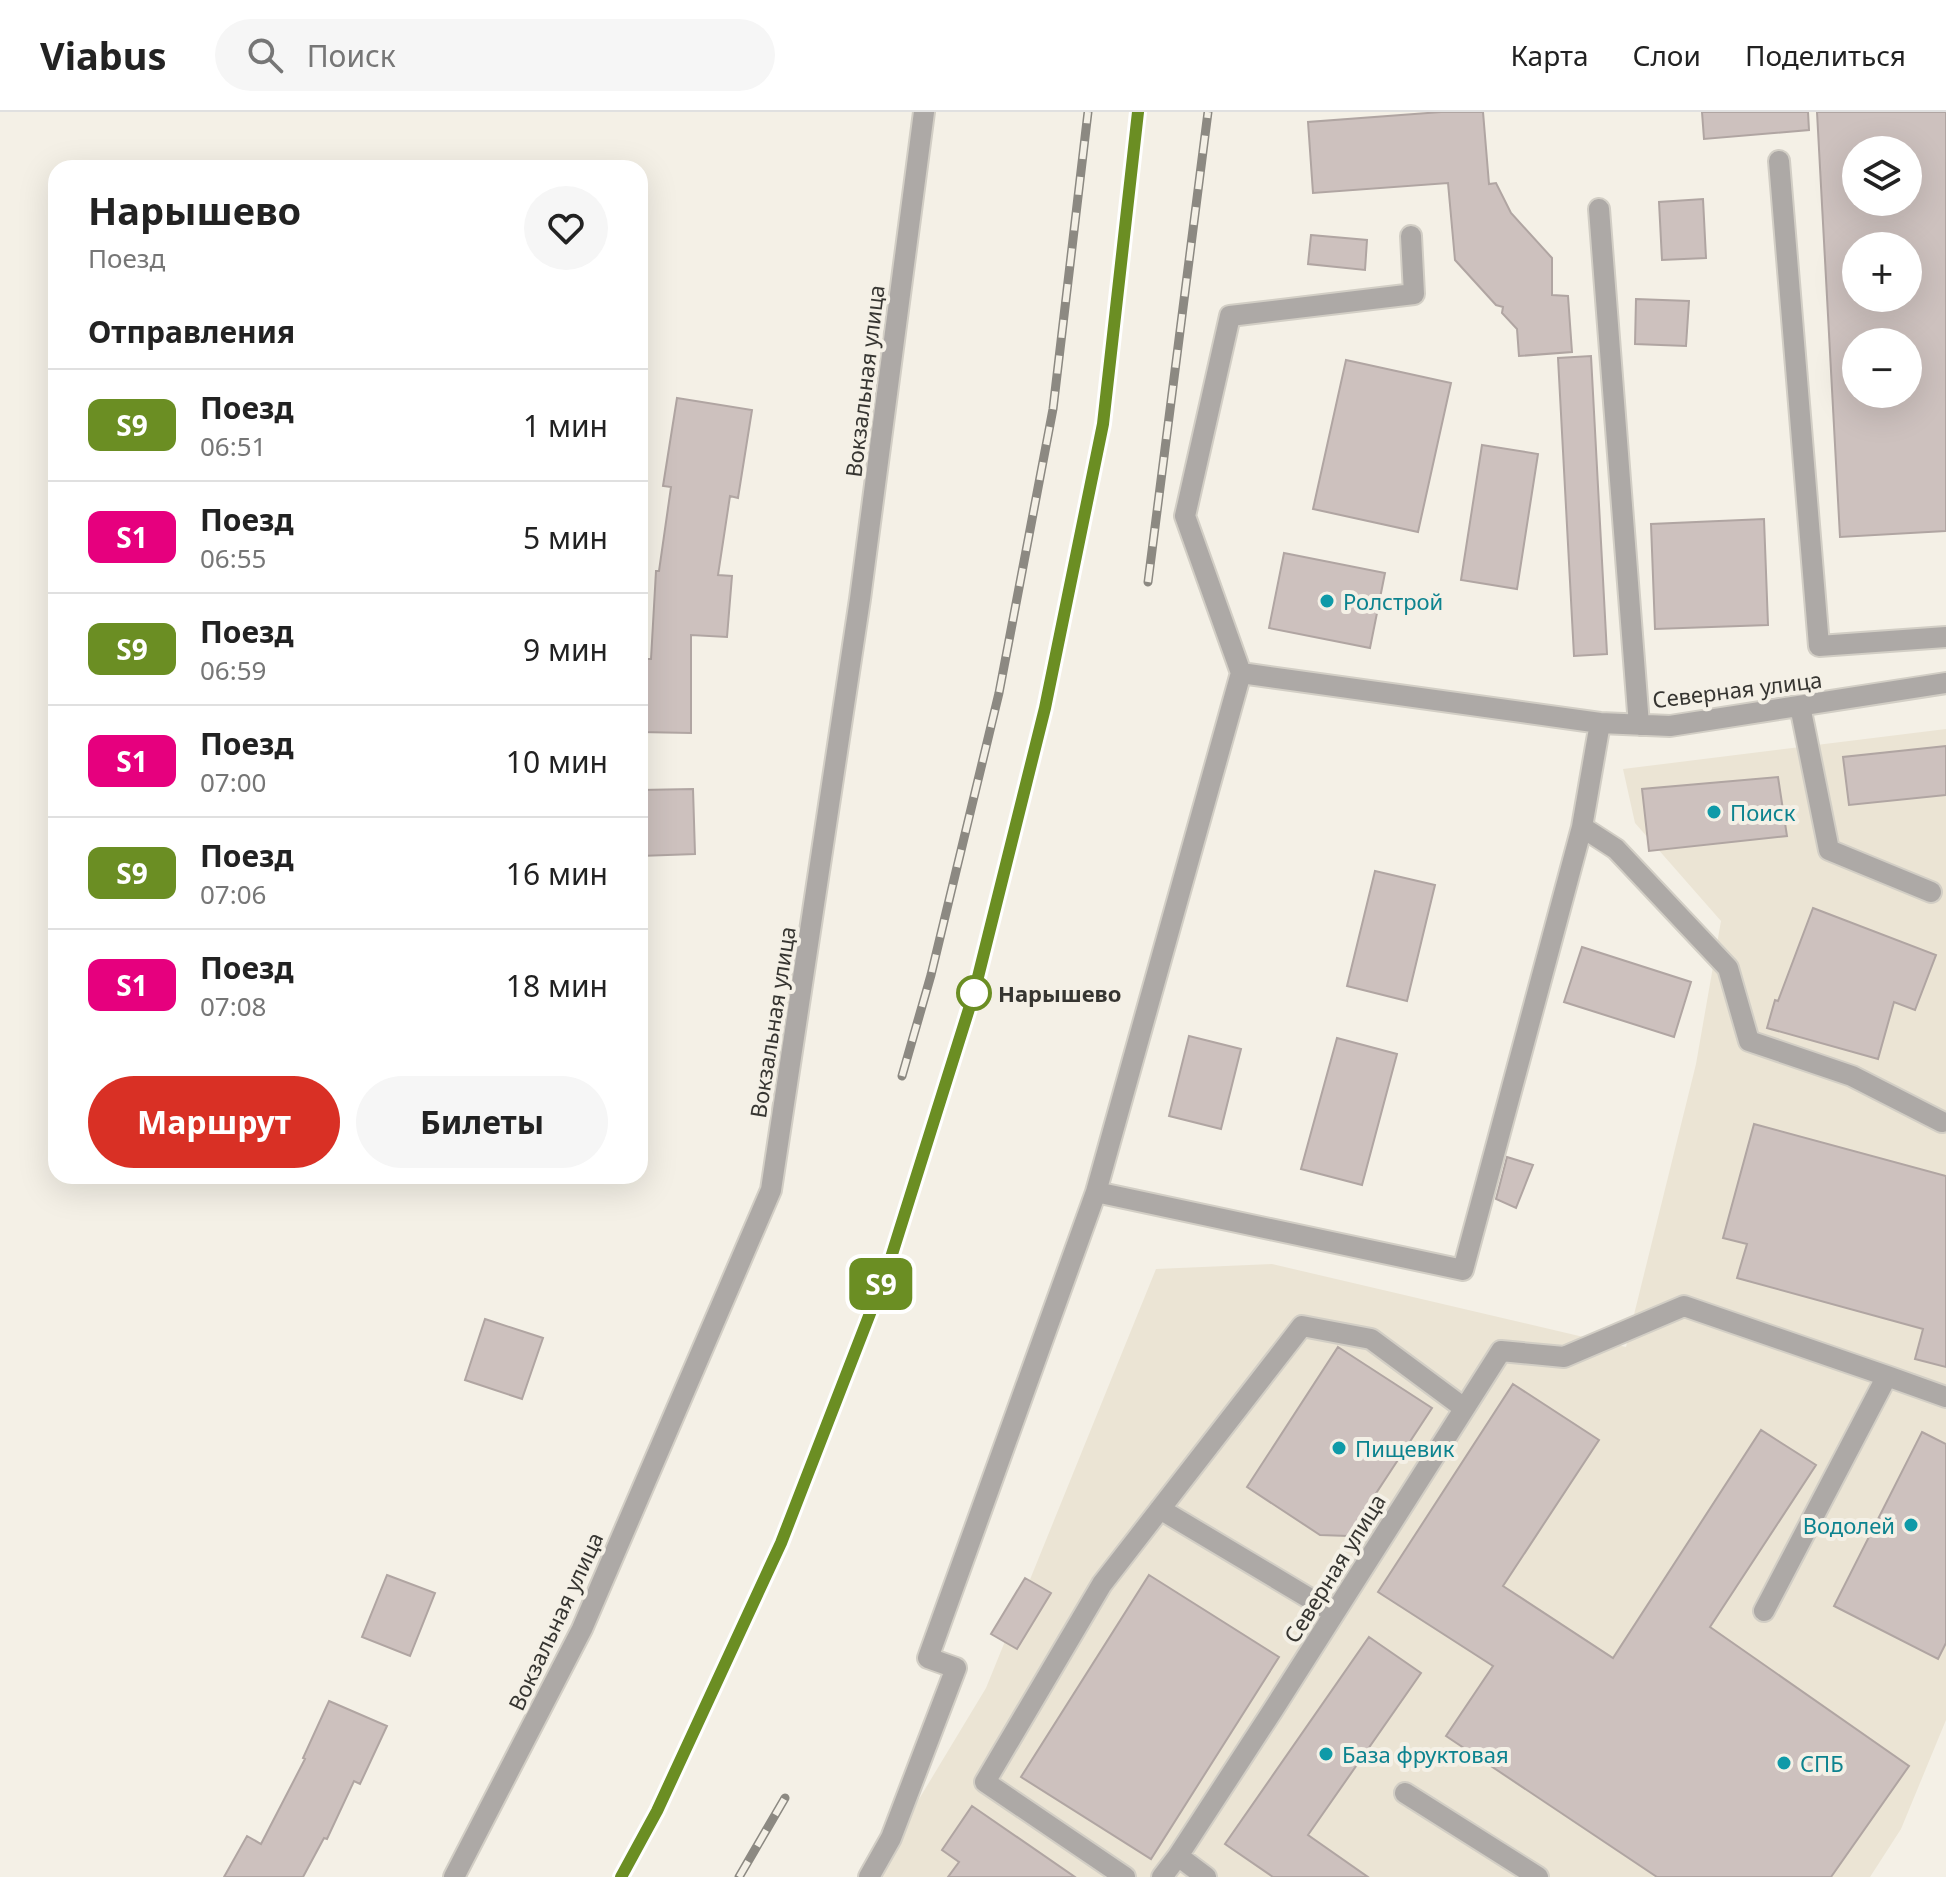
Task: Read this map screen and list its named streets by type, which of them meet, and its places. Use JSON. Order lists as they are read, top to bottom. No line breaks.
{"streets":{"street":["Вокзальная улица","Северная улица"]},"places":["Ролстрой","Поиск","Нарышево","Пищевик","Водолей","База фруктовая","СПБ"],"page":{"header":"Viabus","search":"Поиск","nav":["Карта","Слои","Поделиться"],"on_map":"S9","map_buttons":["+","−"],"heading":[["Нарышево","Поезд"],"Отправления"],"list":[{"mark":"S9","name":"Поезд","note":"06:51","value":"1 мин"},{"mark":"S1","name":"Поезд","note":"06:55","value":"5 мин"},{"mark":"S9","name":"Поезд","note":"06:59","value":"9 мин"},{"mark":"S1","name":"Поезд","note":"07:00","value":"10 мин"},{"mark":"S9","name":"Поезд","note":"07:06","value":"16 мин"},{"mark":"S1","name":"Поезд","note":"07:08","value":"18 мин"}],"buttons":["Маршрут","Билеты"]}}
